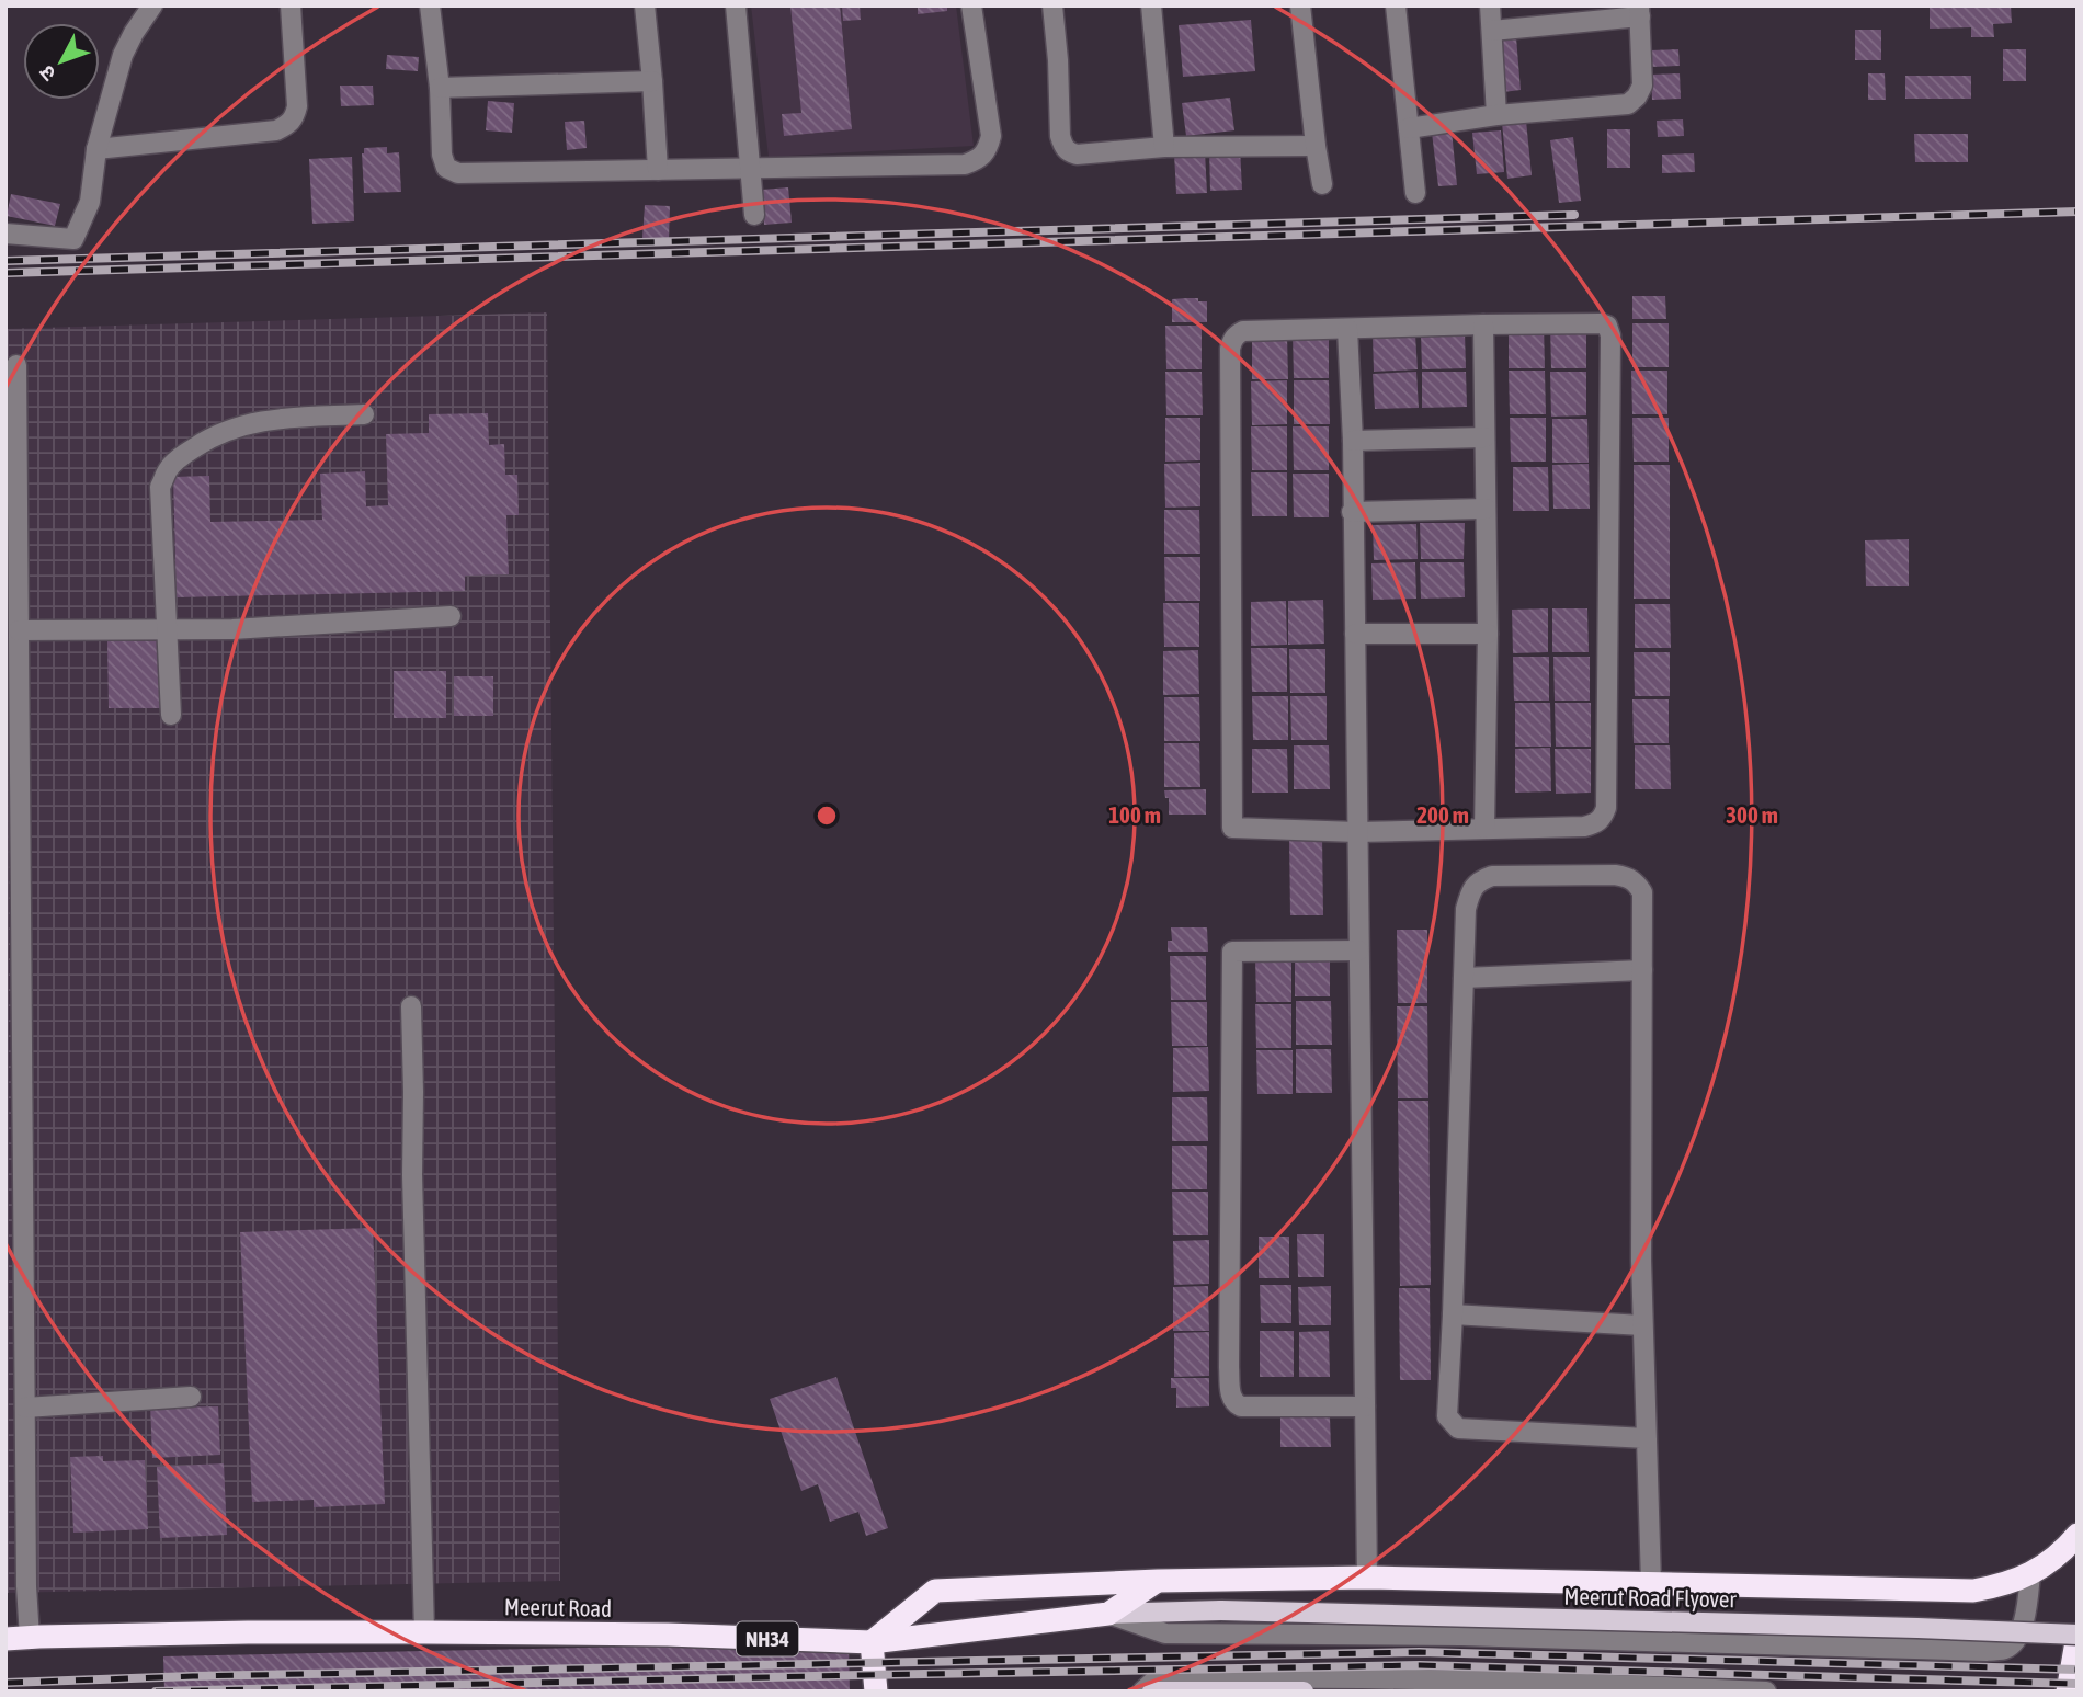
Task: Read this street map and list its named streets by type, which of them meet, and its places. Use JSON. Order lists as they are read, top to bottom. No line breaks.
{"streets":{"highway":["Meerut Road","NH34"],"main road":["Meerut Road Flyover"]},"crossings":[["Meerut Road Flyover","Meerut Road"]],"north":"bottom left","rings":["100 m","200 m","300 m"]}
